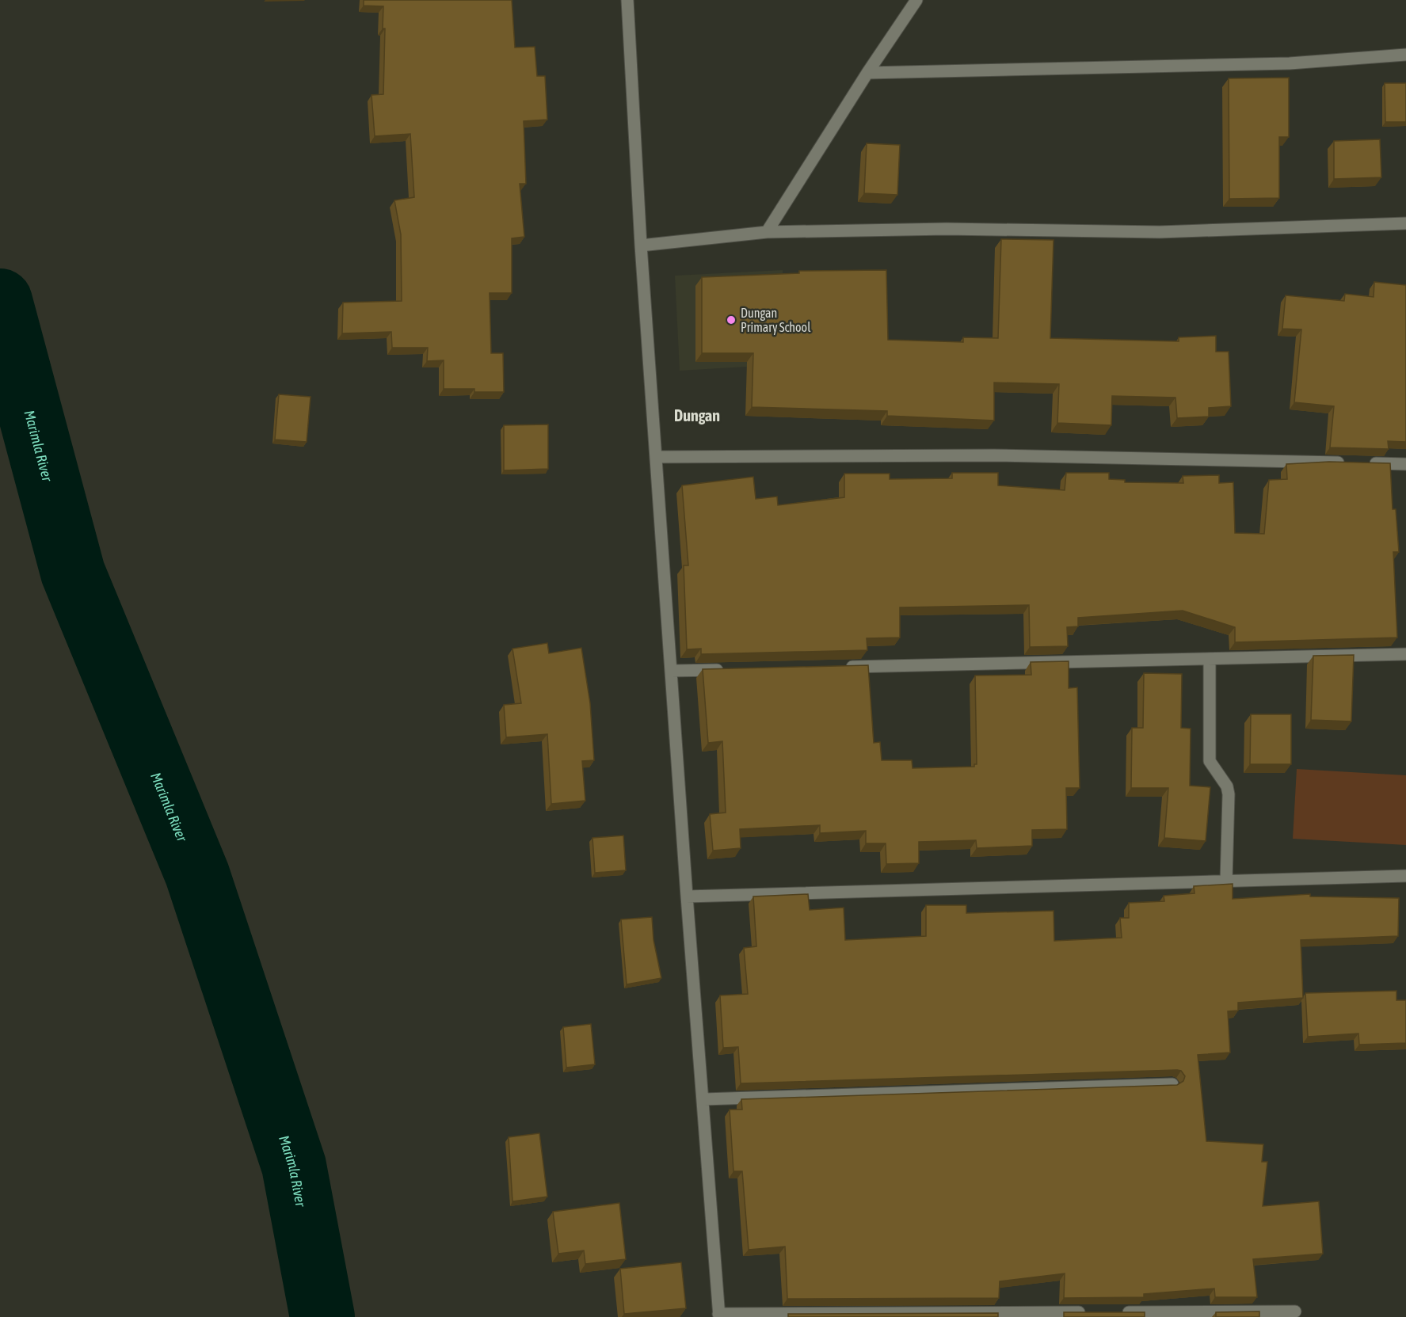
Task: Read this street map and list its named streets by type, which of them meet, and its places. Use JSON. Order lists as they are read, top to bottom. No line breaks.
{"districts":["Dungan"],"water":["Marimla River"],"places":["Dungan Primary School"]}
